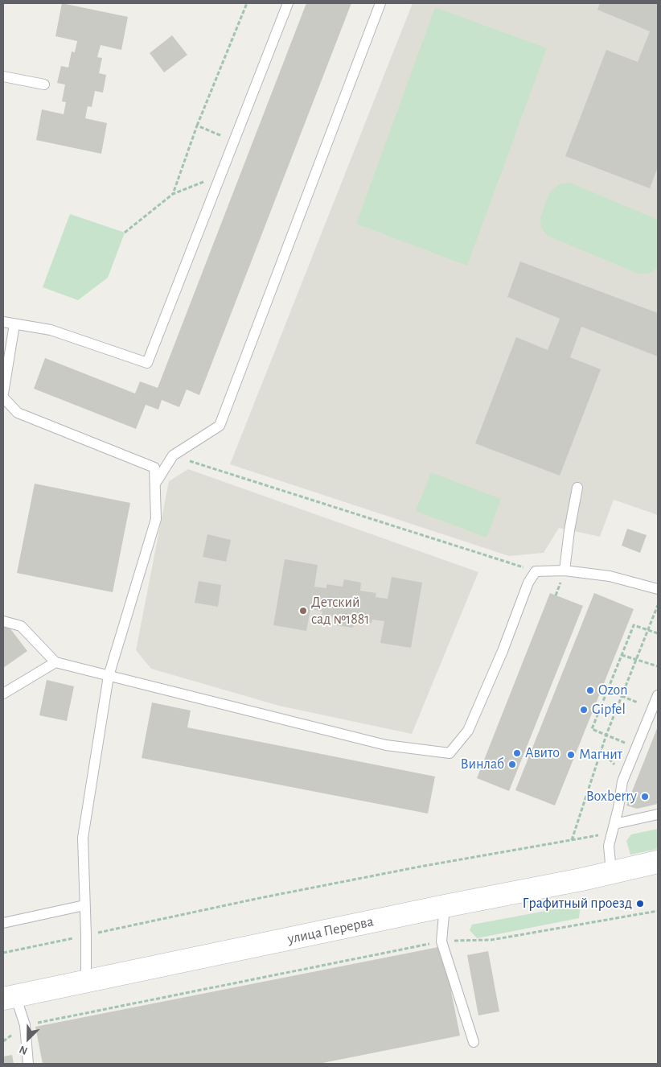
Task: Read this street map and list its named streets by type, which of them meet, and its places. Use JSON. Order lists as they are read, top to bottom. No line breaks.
{"streets":{"main road":["улица Перерва"]},"places":["Детский сад №1881","Ozon","Gipfel","Авито","Магнит","Винлаб","Boxberry","Графитный проезд"],"north":"bottom left"}
